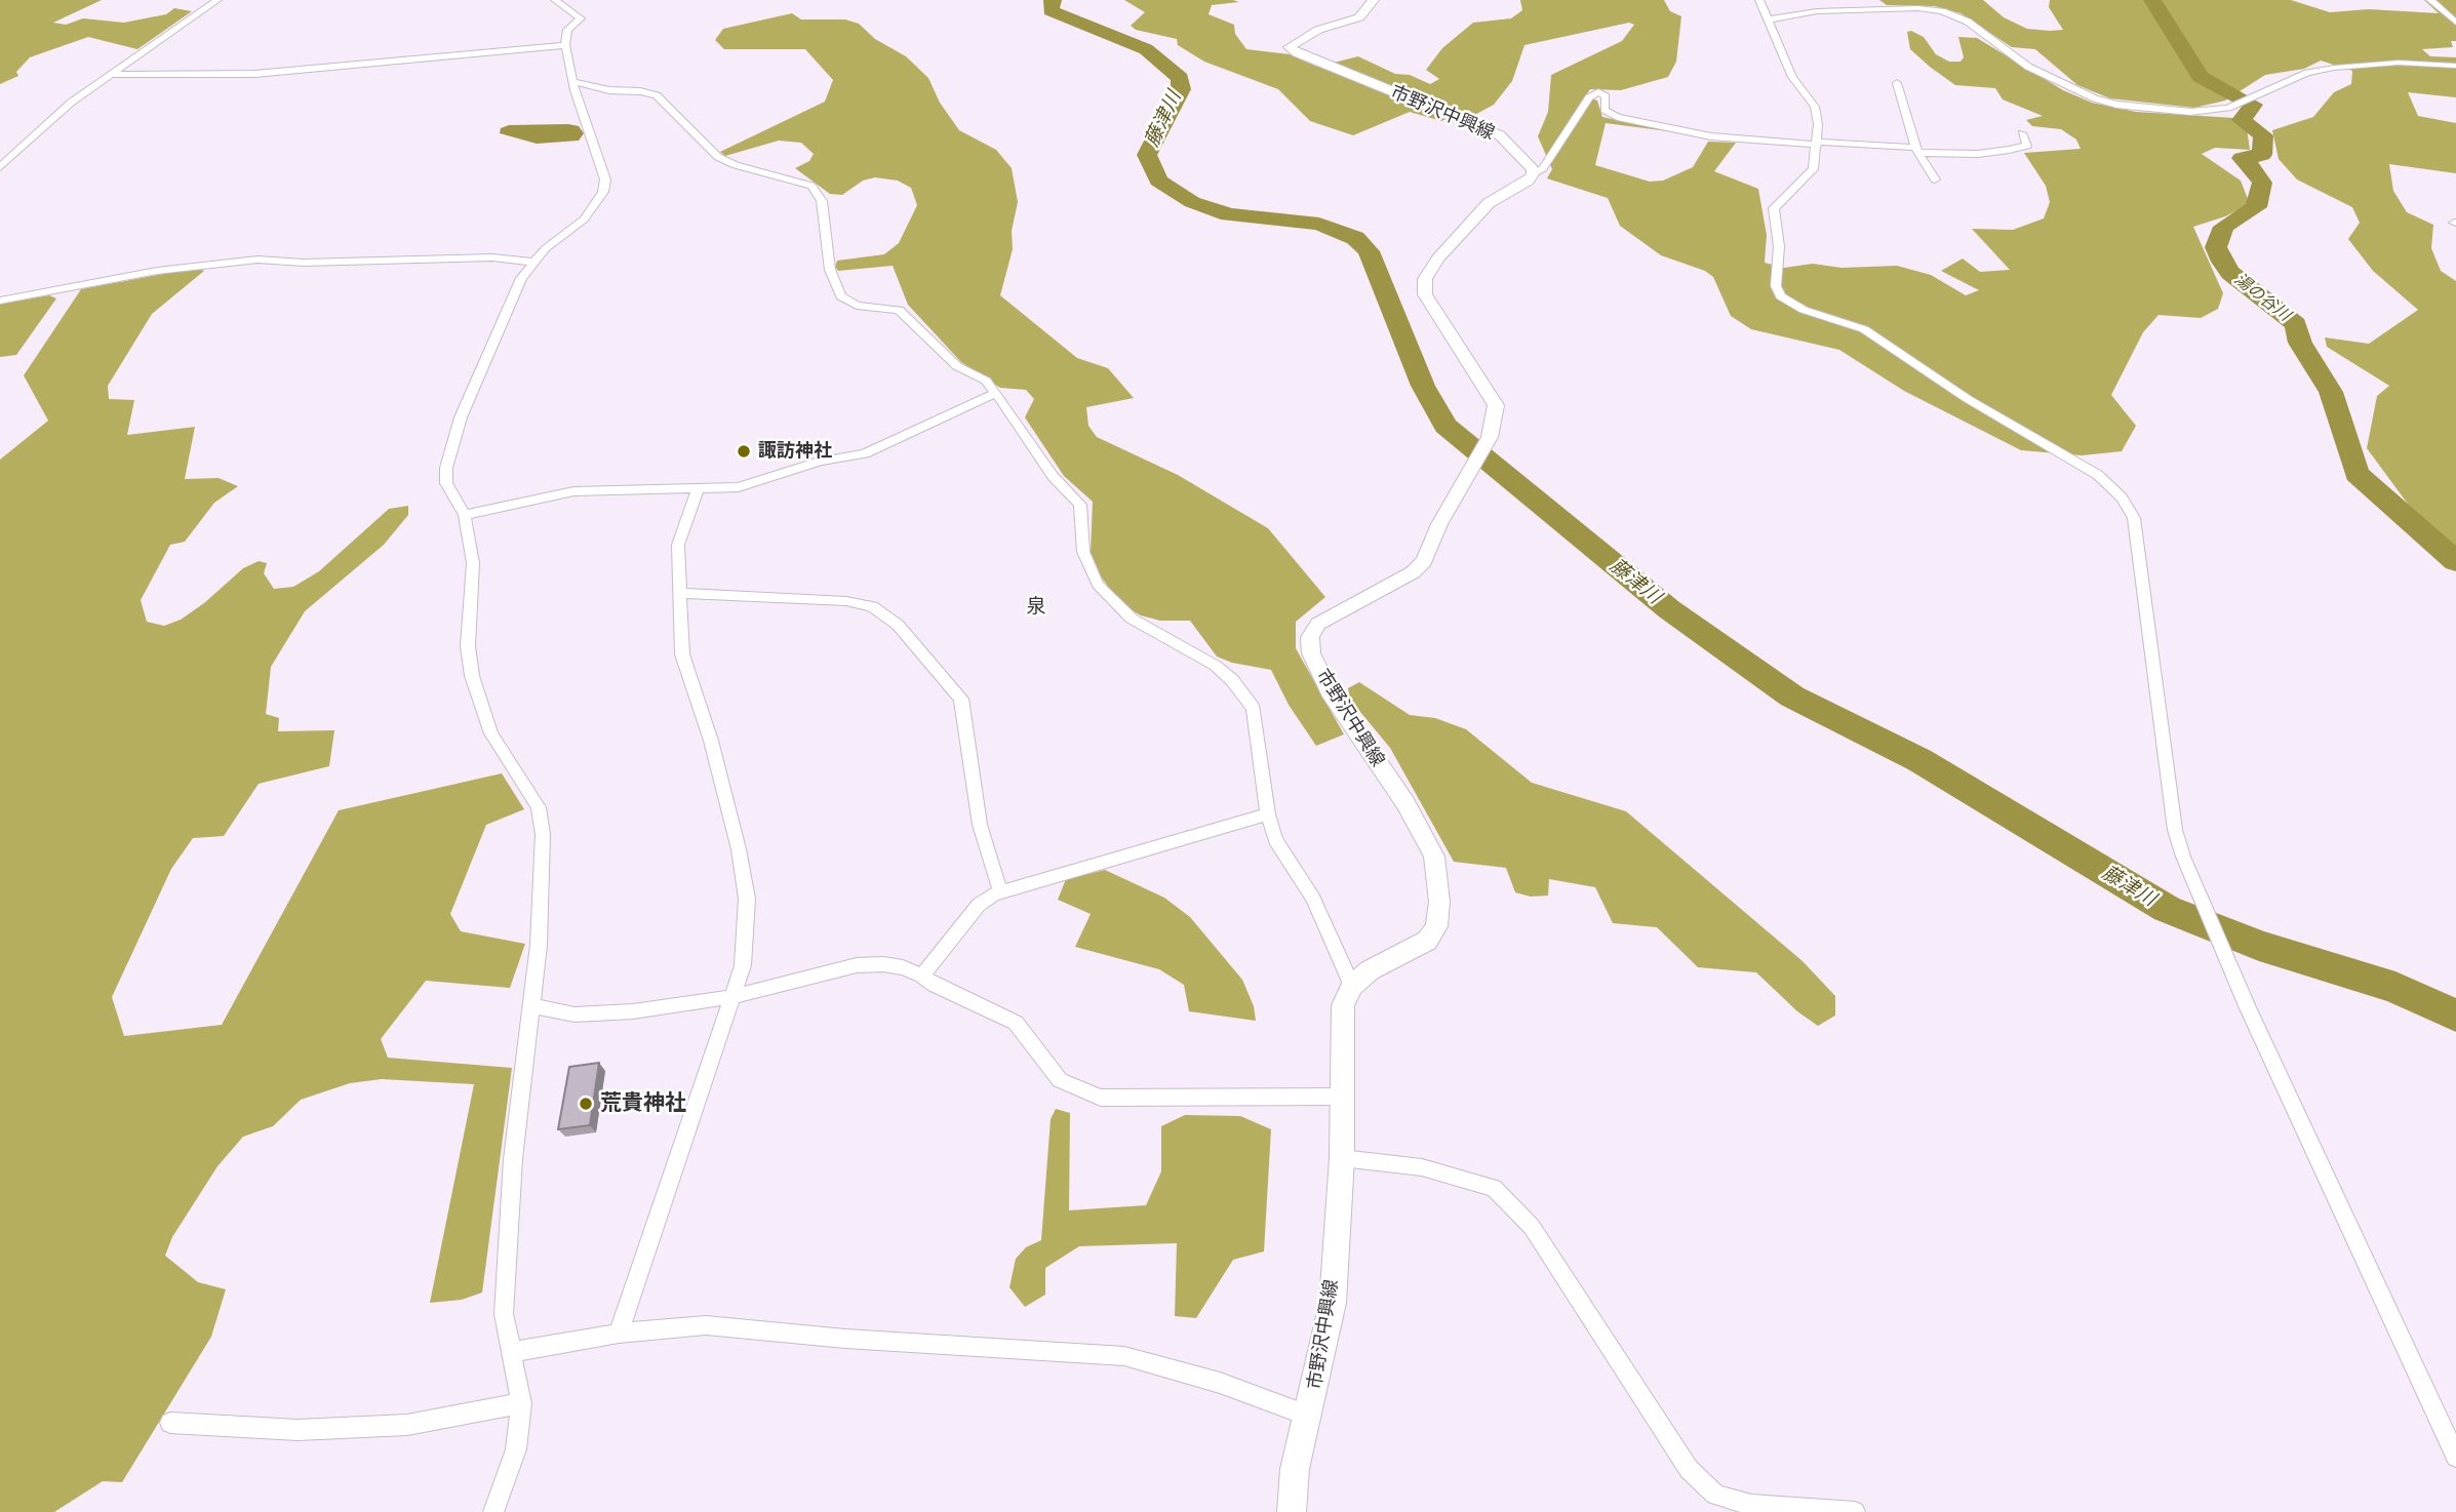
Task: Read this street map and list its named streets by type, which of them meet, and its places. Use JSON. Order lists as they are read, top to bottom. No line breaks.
{"streets":{"main road":["市野沢中興線"]},"districts":["泉"],"water":["藤津川","湯の谷川"],"places":["諏訪神社","荒貴神社"]}
